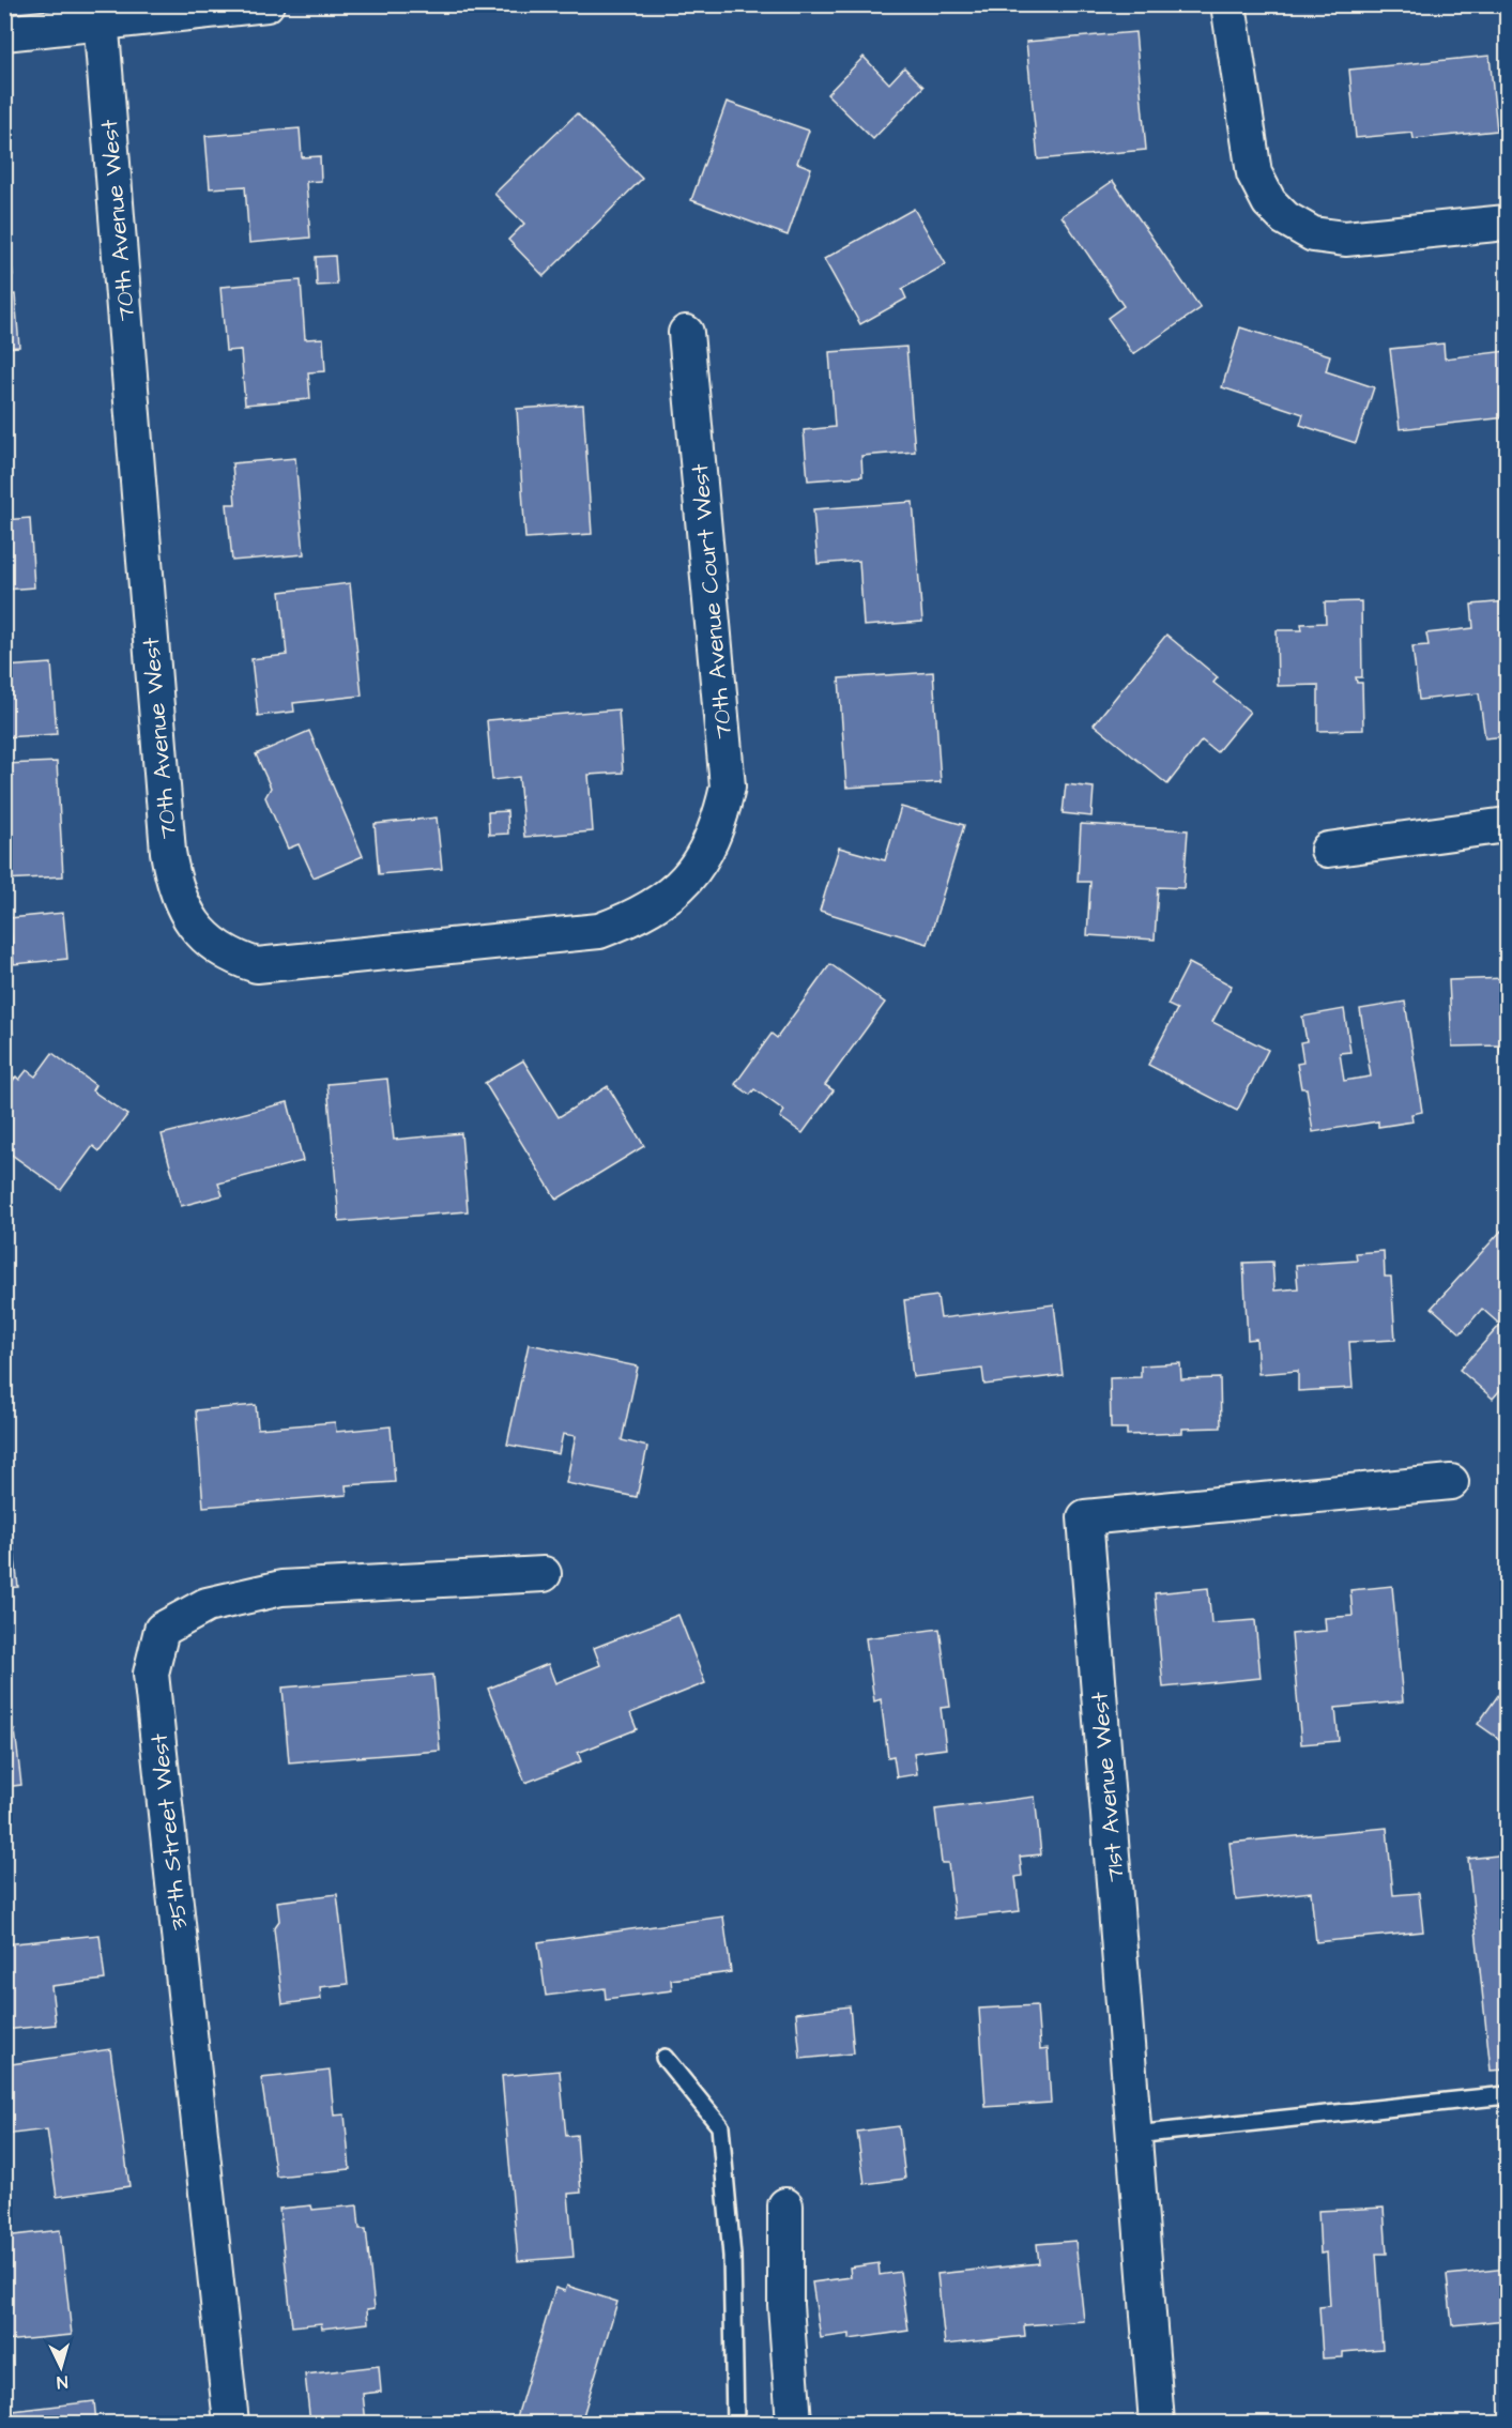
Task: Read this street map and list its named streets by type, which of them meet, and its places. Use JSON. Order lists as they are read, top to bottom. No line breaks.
{"streets":{"street":["70th Avenue West","70th Avenue Court West","71st Avenue West","35th Street West"]},"crossings":[["70th Avenue West","70th Avenue Court West"]],"north":"bottom"}
